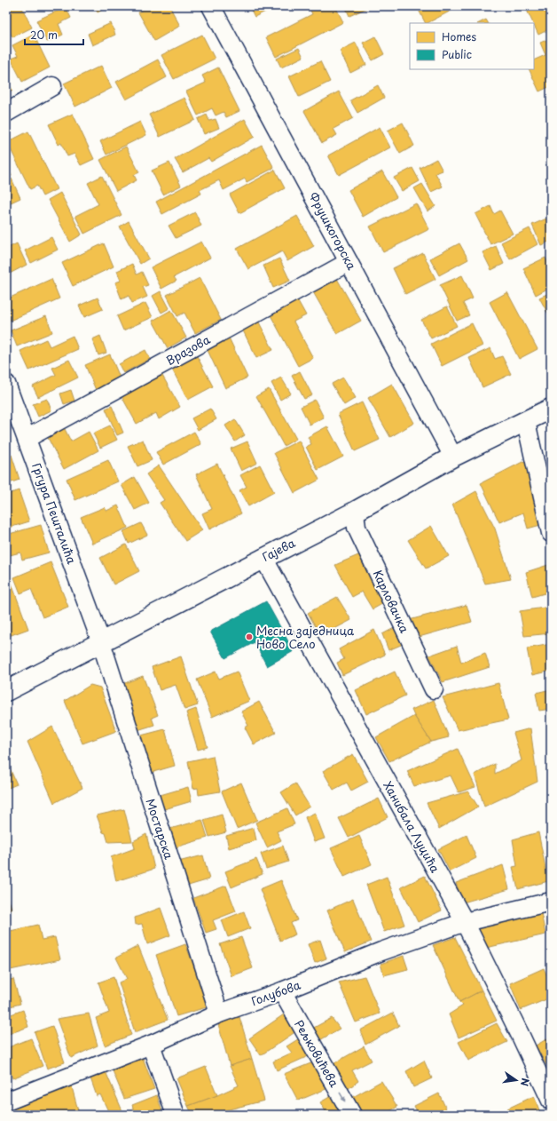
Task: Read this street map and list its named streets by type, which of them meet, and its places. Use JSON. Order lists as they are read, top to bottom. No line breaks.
{"streets":{"street":["Фрушкогорска","Вразова","Гргура Пешталића","Гајева","Карловачка","Ханибала Луцића","Мостарска","Голубова","Рељковићева"]},"crossings":[["Фрушкогорска","Вразова"],["Фрушкогорска","Гајева"],["Вразова","Гргура Пешталића"],["Гргура Пешталића","Гајева"],["Гргура Пешталића","Мостарска"],["Гајева","Карловачка"],["Гајева","Ханибала Луцића"],["Гајева","Мостарска"],["Ханибала Луцића","Голубова"],["Мостарска","Голубова"],["Голубова","Рељковићева"]],"places":["Месна заједница Ново Село"],"legend":["Homes","Public"],"scale_bar":"20 m","north":"right"}
